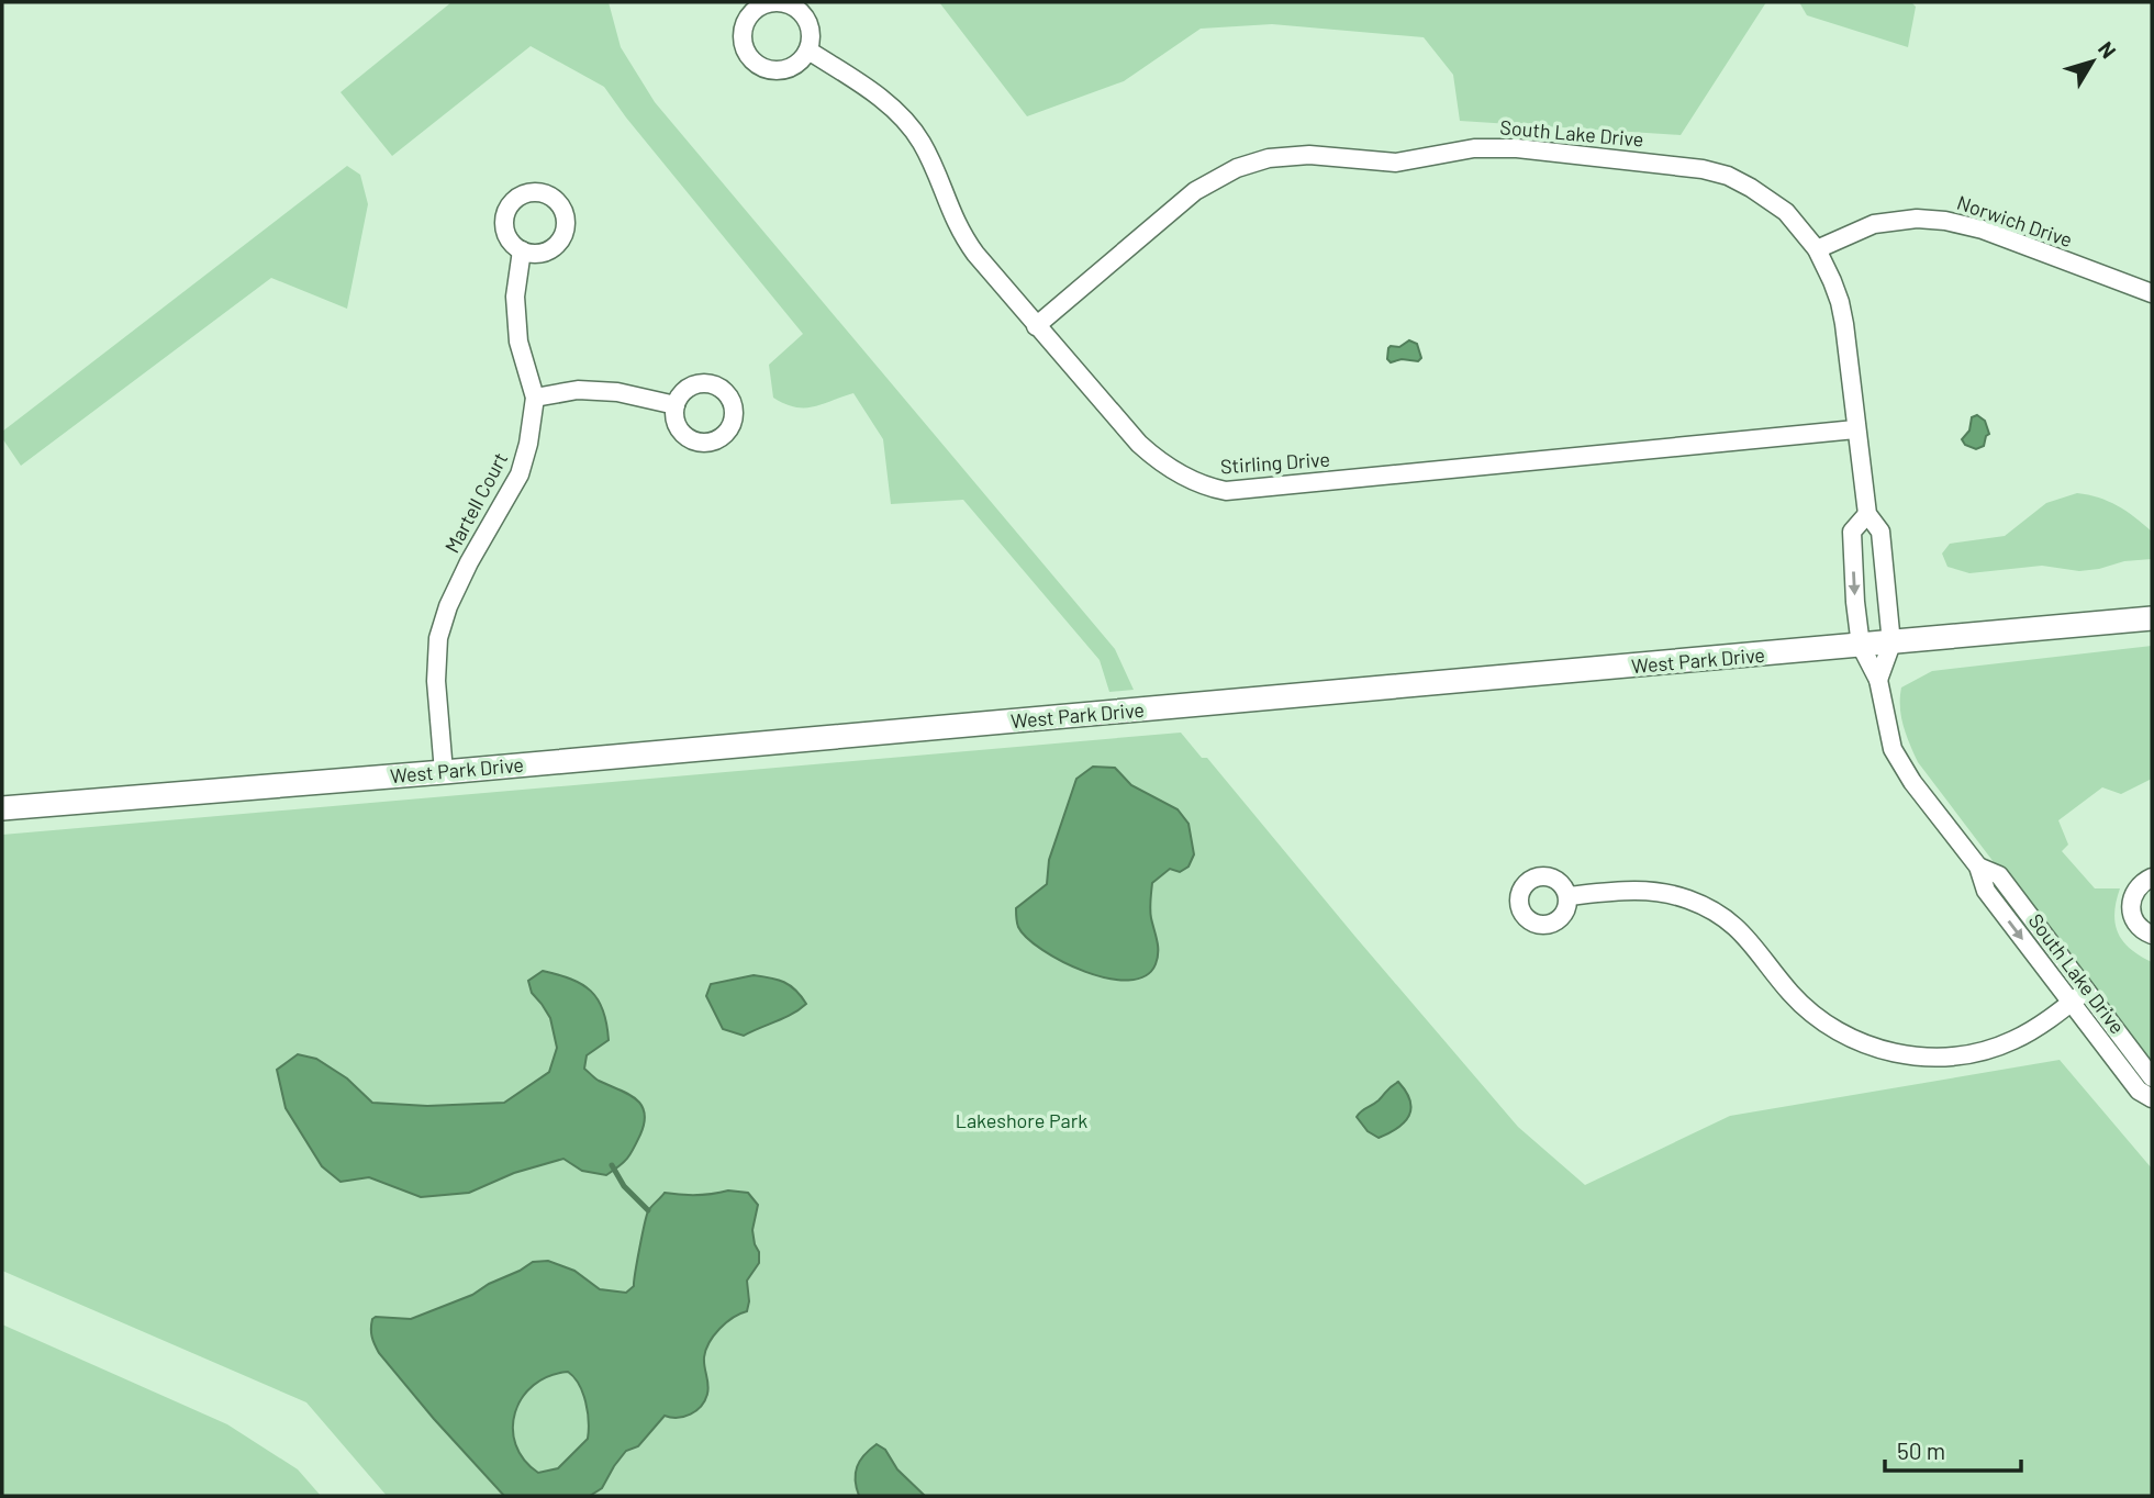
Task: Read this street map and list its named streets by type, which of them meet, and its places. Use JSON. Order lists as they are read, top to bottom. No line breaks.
{"streets":{"street":["South Lake Drive","Norwich Drive","Stirling Drive","Martell Court","West Park Drive"]},"crossings":[["South Lake Drive","Norwich Drive"],["South Lake Drive","Stirling Drive"],["South Lake Drive","West Park Drive"],["Martell Court","West Park Drive"]],"parks":["Lakeshore Park"],"scale_bar":"50 m","north":"top right"}
